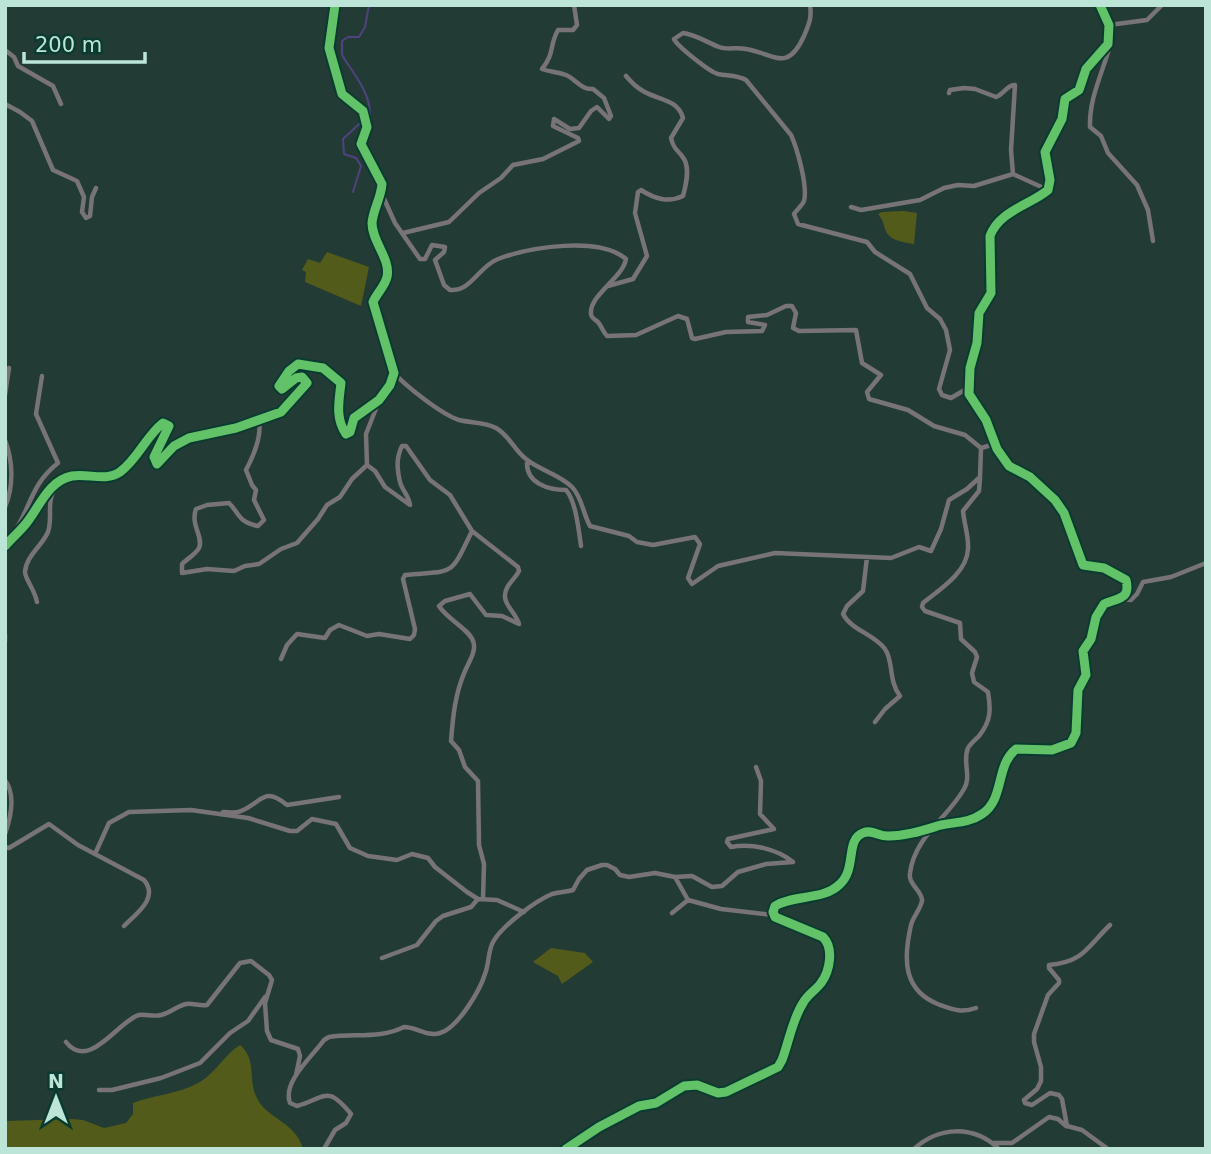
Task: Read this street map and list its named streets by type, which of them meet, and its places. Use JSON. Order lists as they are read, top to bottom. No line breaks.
{"scale_bar":"200 m","north":"top"}
